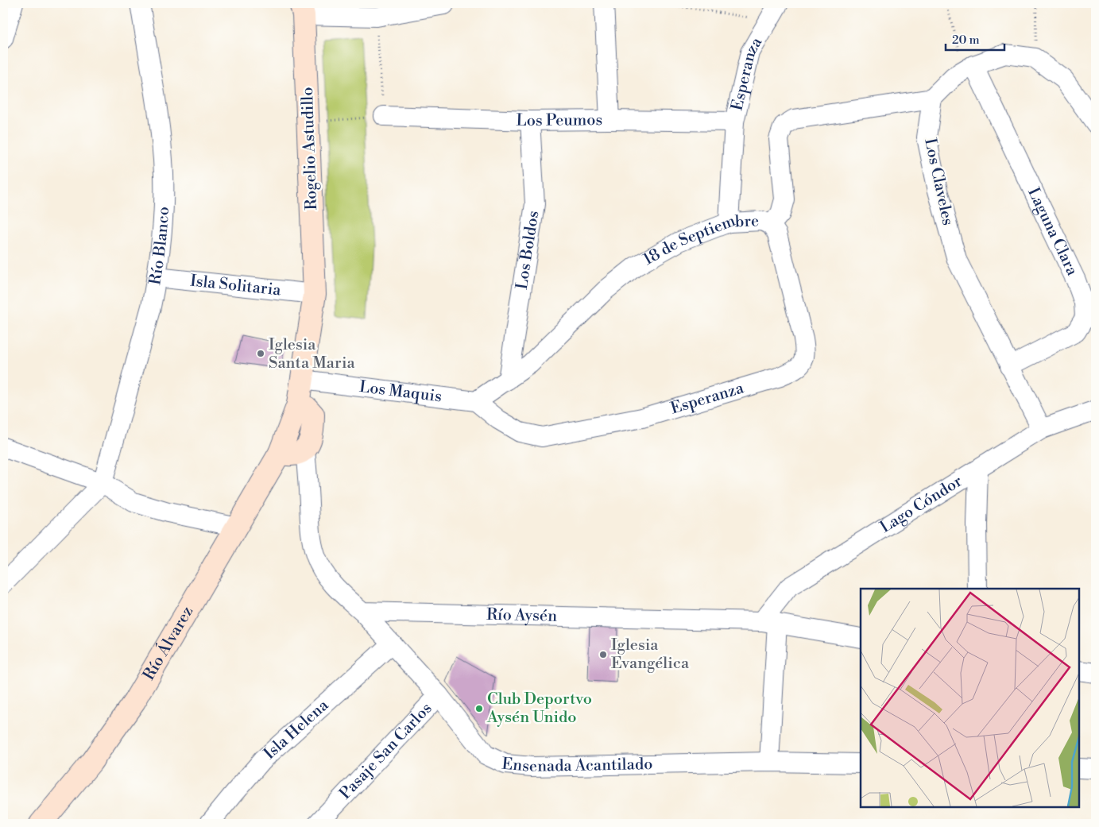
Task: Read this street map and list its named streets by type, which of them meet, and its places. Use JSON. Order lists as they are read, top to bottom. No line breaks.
{"streets":{"street":["Esperanza","Los Peumos","Rogelio Astudillo","Los Claveles","Laguna Clara","18 de Septiembre","Río Blanco","Los Boldos","Isla Solitaria","Los Maquis","Lago Cóndor","Río Aysén","Río Álvarez","Isla Helena","Pasaje San Carlos","Ensenada Acantilado"]},"crossings":[["Esperanza","Los Peumos"],["Esperanza","18 de Septiembre"],["Esperanza","Los Maquis"],["Los Peumos","Los Boldos"],["Rogelio Astudillo","Isla Solitaria"],["Los Claveles","Laguna Clara"],["Los Claveles","18 de Septiembre"],["Los Claveles","Lago Cóndor"],["18 de Septiembre","Los Boldos"],["Río Blanco","Isla Solitaria"],["Lago Cóndor","Río Aysén"],["Río Aysén","Ensenada Acantilado"],["Isla Helena","Ensenada Acantilado"],["Pasaje San Carlos","Ensenada Acantilado"]],"places":["Iglesia Santa Maria","Iglesia Evangélica","Club Deportvo Aysén Unido"],"scale_bar":"20 m"}
